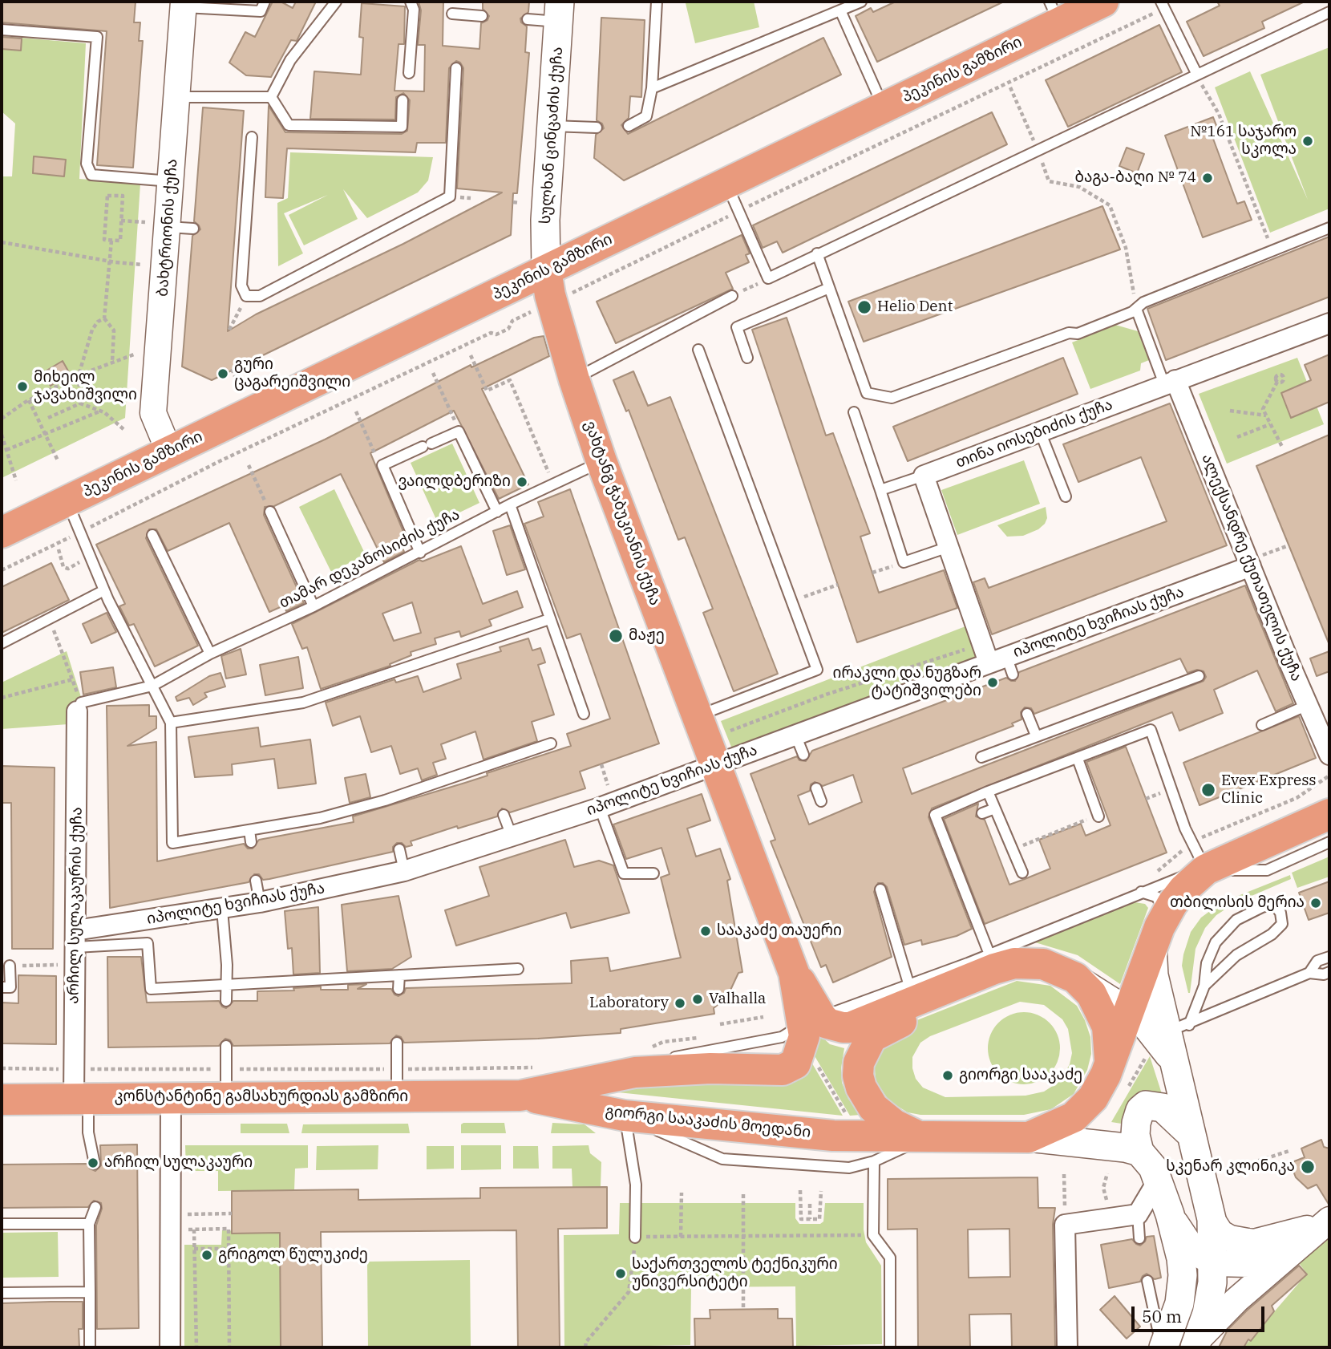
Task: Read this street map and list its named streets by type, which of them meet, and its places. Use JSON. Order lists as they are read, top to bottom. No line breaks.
{"streets":{"main road":["პეკინის გამზირი","სულხან ცინცაძის ქუჩა","ვახტანგ ჭაბუკიანის ქუჩა","კონსტანტინე გამსახურდიას გამზირი","გიორგი სააკაძის მოედანი"],"street":["ბახტრიონის ქუჩა","თინა იოსებიძის ქუჩა","ალექსანდრე ქუთათელის ქუჩა","იპოლიტე ხვიჩიას ქუჩა","არჩილ სულაკაურის ქუჩა"],"lane":["თამარ დეკანოსიძის ქუჩა"]},"crossings":[["პეკინის გამზირი","სულხან ცინცაძის ქუჩა"],["პეკინის გამზირი","ბახტრიონის ქუჩა"],["პეკინის გამზირი","ვახტანგ ჭაბუკიანის ქუჩა"],["სულხან ცინცაძის ქუჩა","ვახტანგ ჭაბუკიანის ქუჩა"],["თინა იოსებიძის ქუჩა","ალექსანდრე ქუთათელის ქუჩა"],["ვახტანგ ჭაბუკიანის ქუჩა","თამარ დეკანოსიძის ქუჩა"],["ვახტანგ ჭაბუკიანის ქუჩა","იპოლიტე ხვიჩიას ქუჩა"],["ვახტანგ ჭაბუკიანის ქუჩა","გიორგი სააკაძის მოედანი"],["ალექსანდრე ქუთათელის ქუჩა","იპოლიტე ხვიჩიას ქუჩა"],["იპოლიტე ხვიჩიას ქუჩა","არჩილ სულაკაურის ქუჩა"],["არჩილ სულაკაურის ქუჩა","კონსტანტინე გამსახურდიას გამზირი"],["კონსტანტინე გამსახურდიას გამზირი","გიორგი სააკაძის მოედანი"]],"places":["№161 საჯარო სკოლა","ბაგა-ბაღი № 74","Helio Dent","გური ცაგარეიშვილი","მიხეილ ჯავახიშვილი","ვაილდბერიზი","მაჟე","ირაკლი და ნუგზარ ტატიშვილები","Evex Express Clinic","თბილისის მერია","სააკაძე თაუერი","Valhalla","Laboratory","გიორგი სააკაძე","არჩილ სულაკაური","სკენარ კლინიკა","გრიგოლ წულუკიძე","საქართველოს ტექნიკური უნივერსიტეტი"],"scale_bar":"50 m"}
